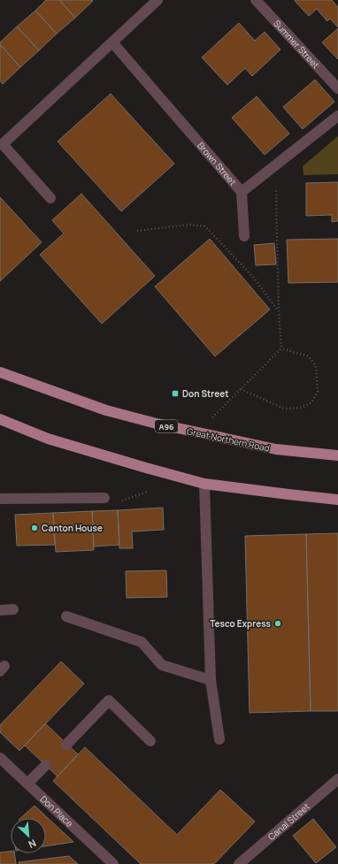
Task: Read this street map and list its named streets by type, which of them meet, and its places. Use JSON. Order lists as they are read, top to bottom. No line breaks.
{"streets":{"main road":["A96","Great Northern Road"],"street":["Summer Street","Brown Street","Don Place","Canal Street"]},"places":{"transit":["Don Street"],"other":["Canton House","Tesco Express"]},"north":"bottom right"}
